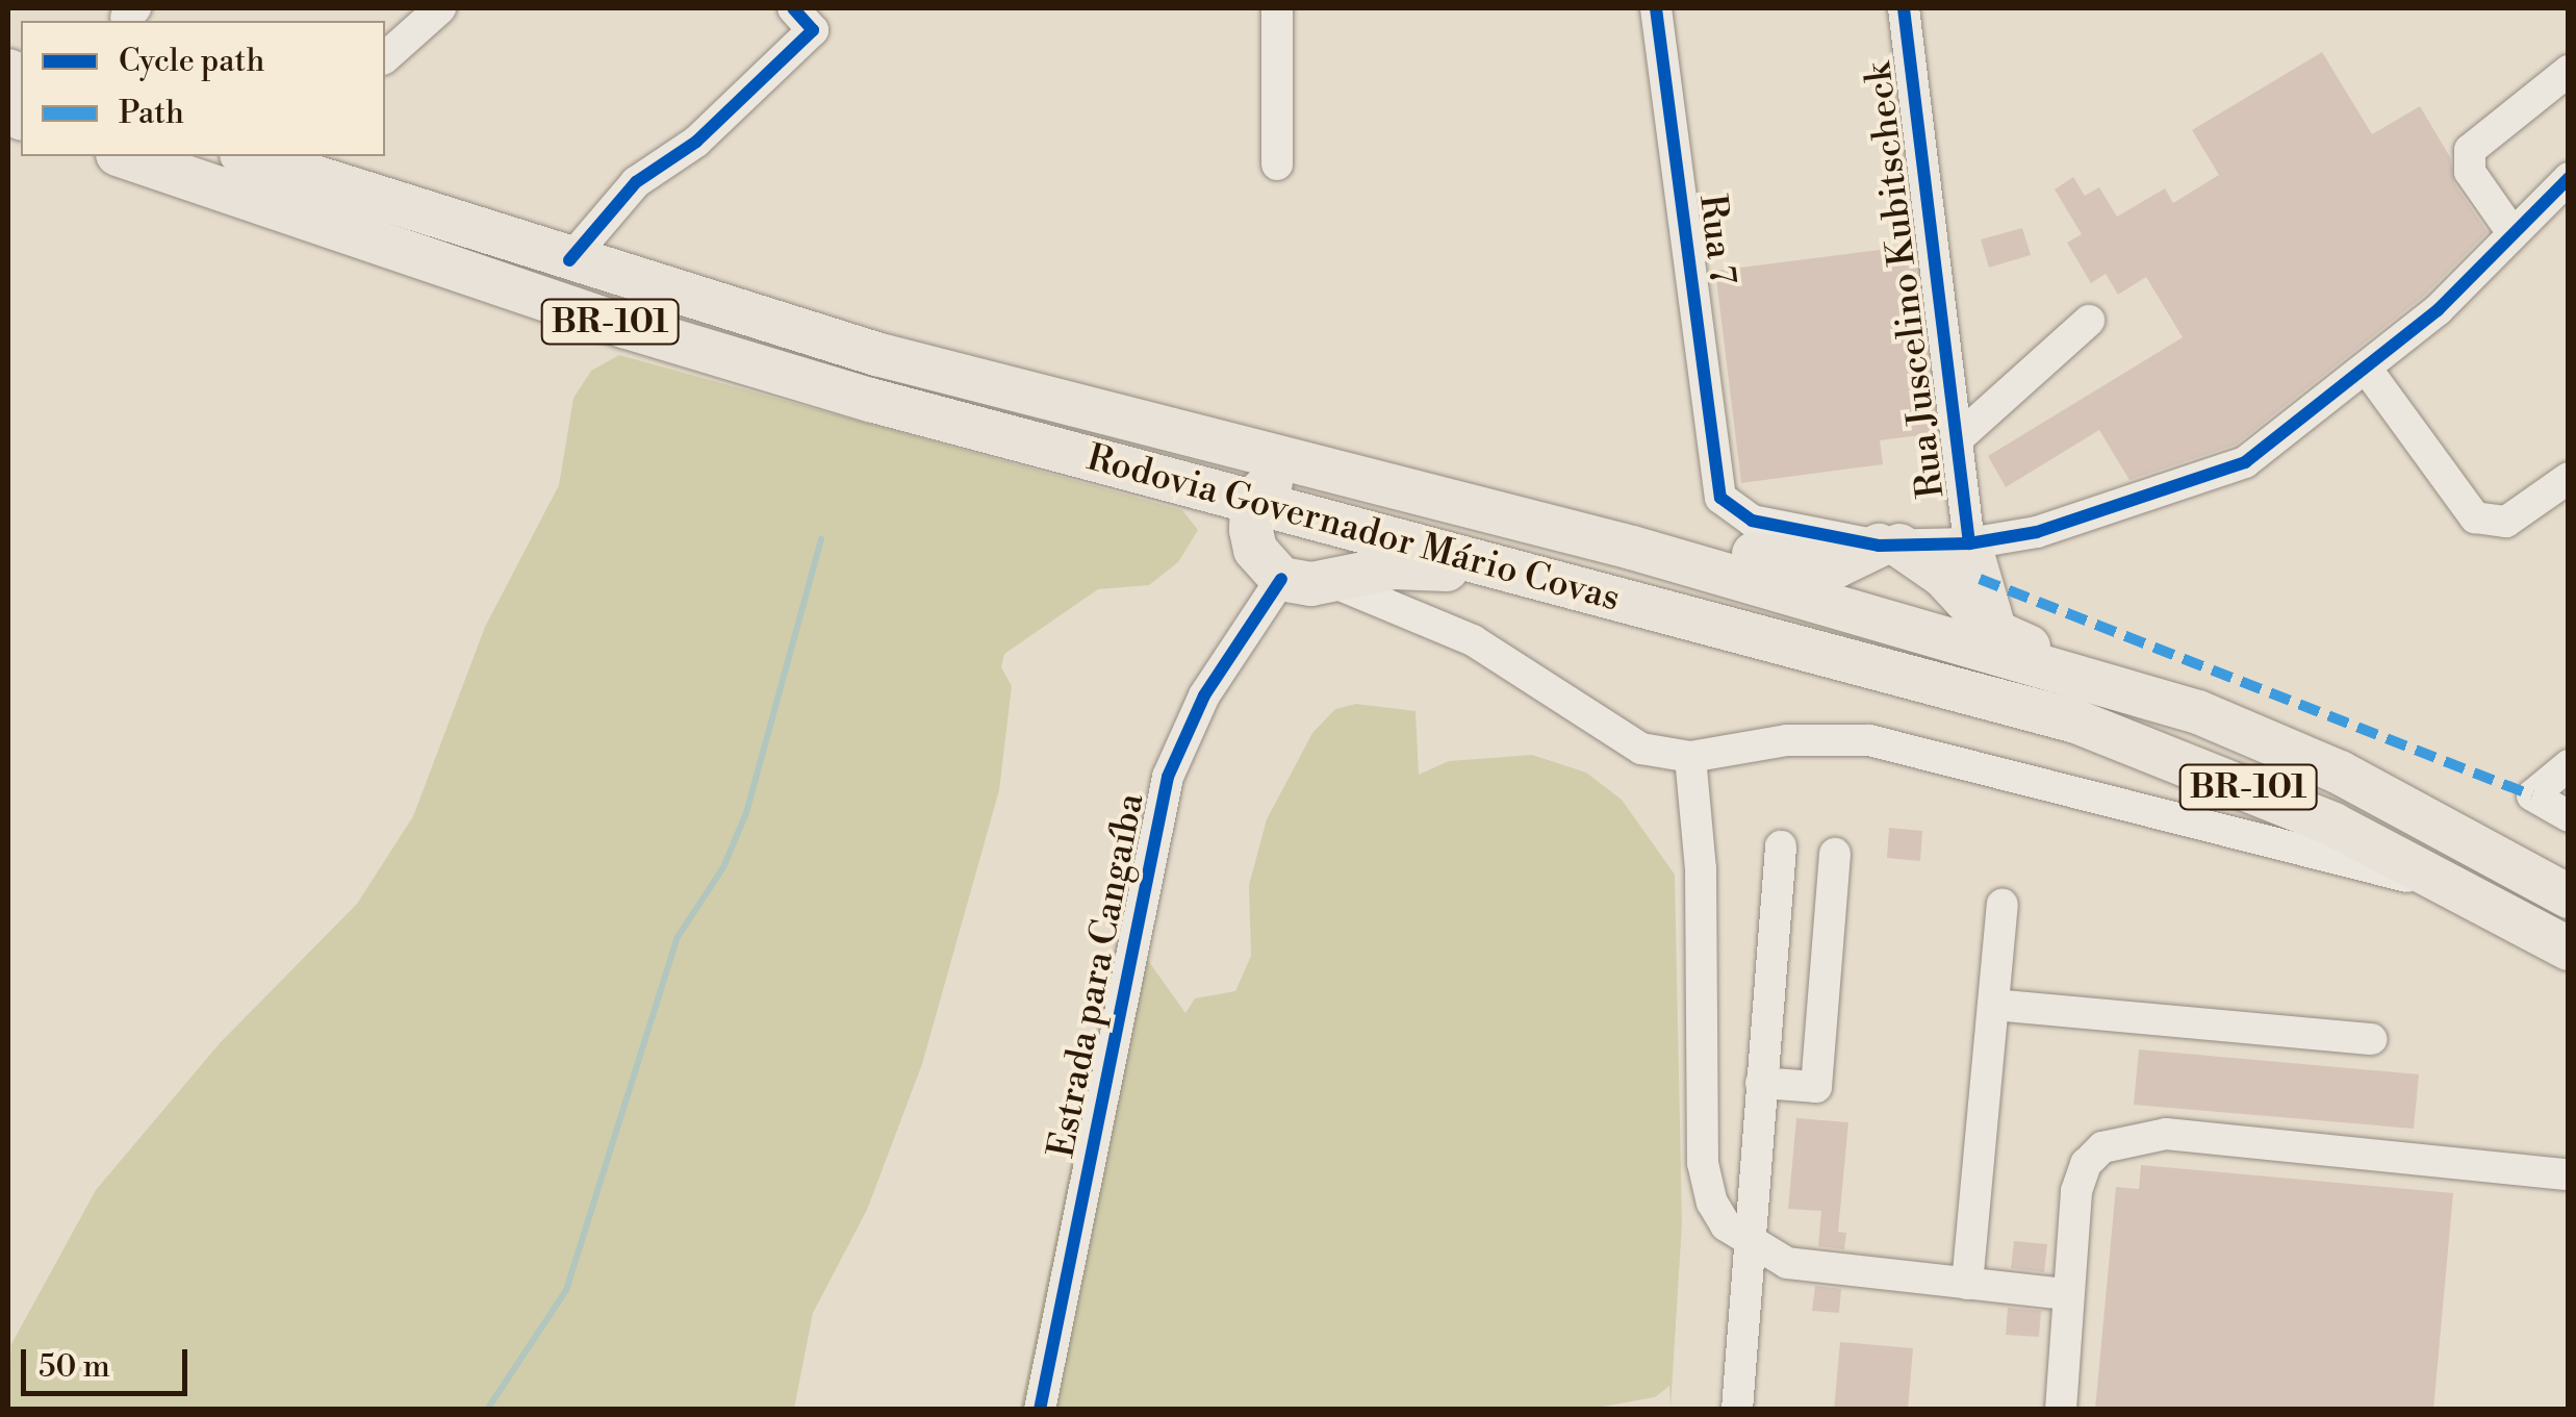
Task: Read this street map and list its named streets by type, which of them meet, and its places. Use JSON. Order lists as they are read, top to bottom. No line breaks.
{"streets":{"highway":["BR-101","Rodovia Governador Mário Covas"],"street":["Rua 7","Rua Juscelino Kubitscheck","Estrada para Cangaíba"]},"legend":["Cycle path","Path"],"scale_bar":"50 m"}
